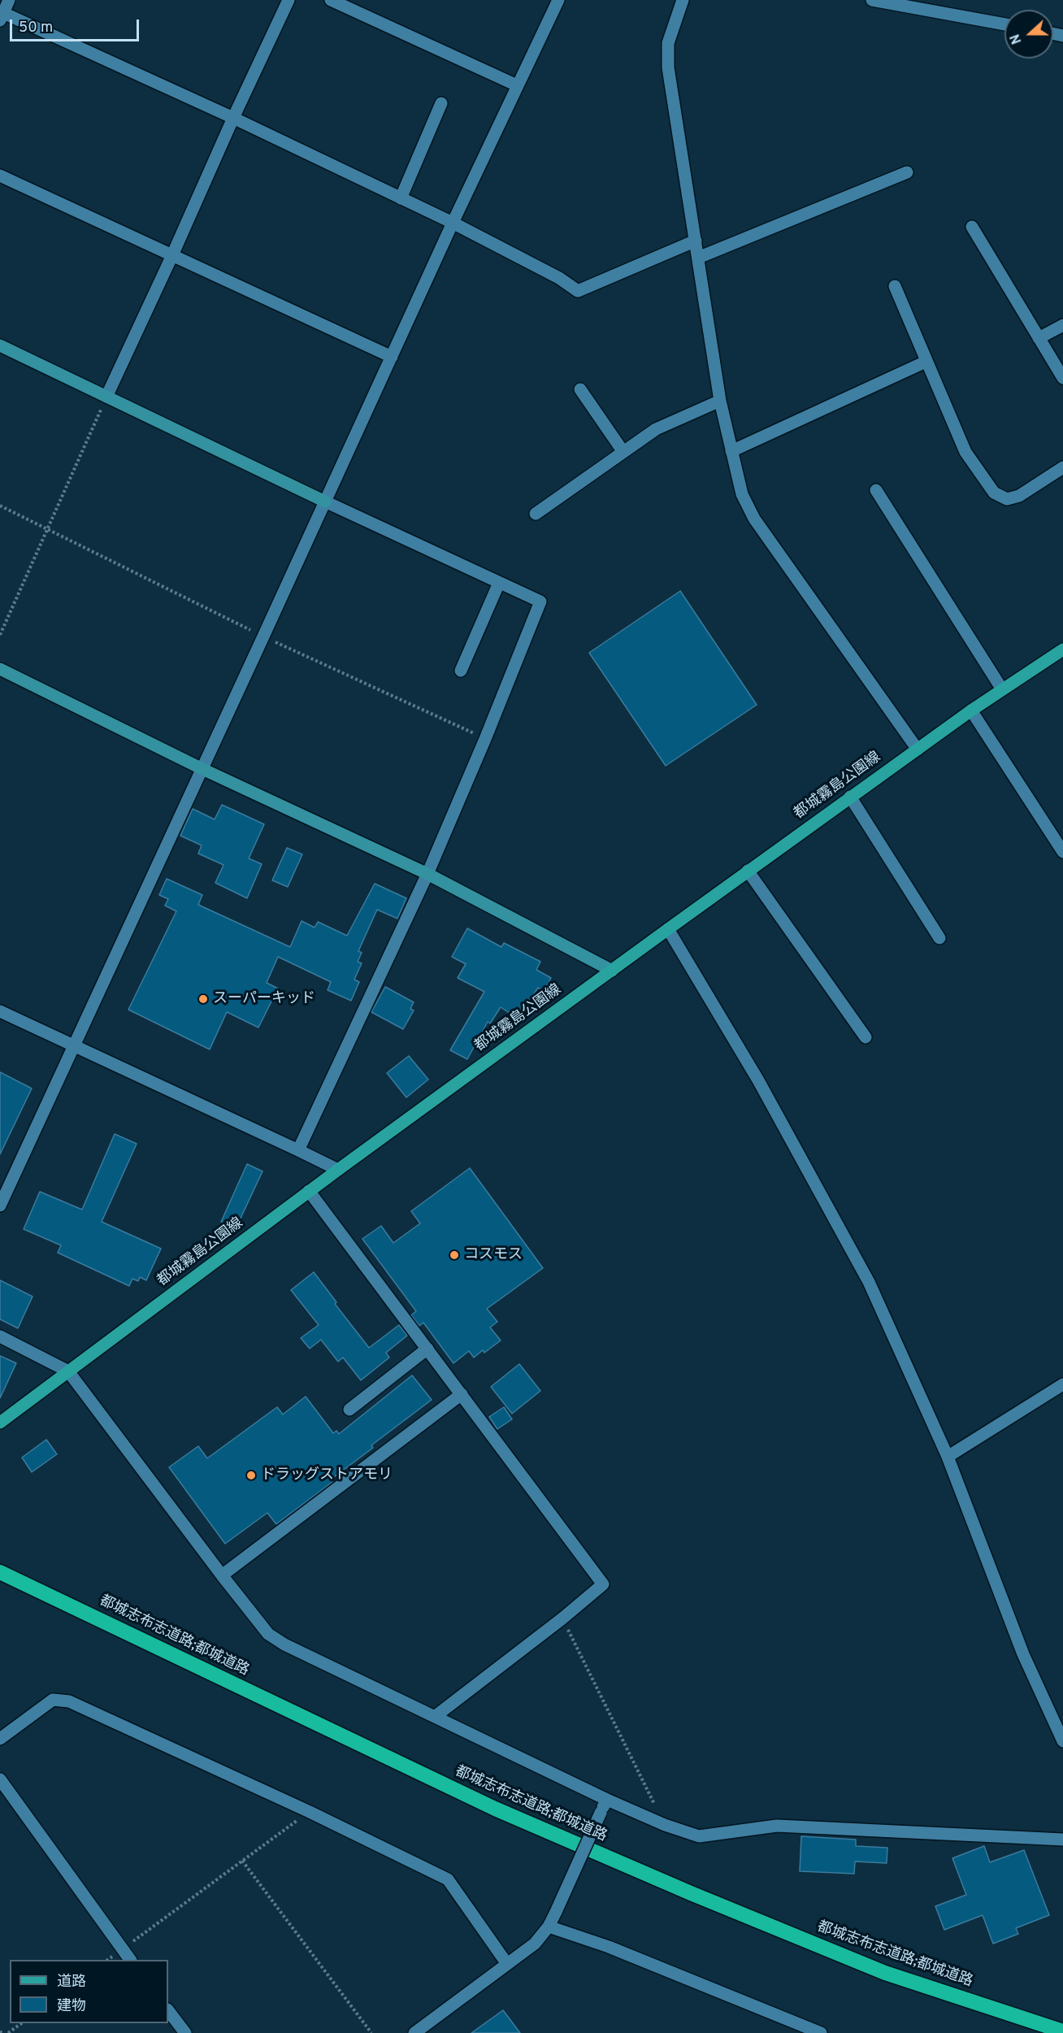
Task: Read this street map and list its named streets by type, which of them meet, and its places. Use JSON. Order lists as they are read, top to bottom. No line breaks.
{"streets":{"highway":["都城志布志道路;都城道路"],"main road":["都城霧島公園線"]},"places":["スーパーキッド","コスモス","ドラッグストアモリ"],"legend":["道路","建物"],"scale_bar":"50 m","north":"left"}
